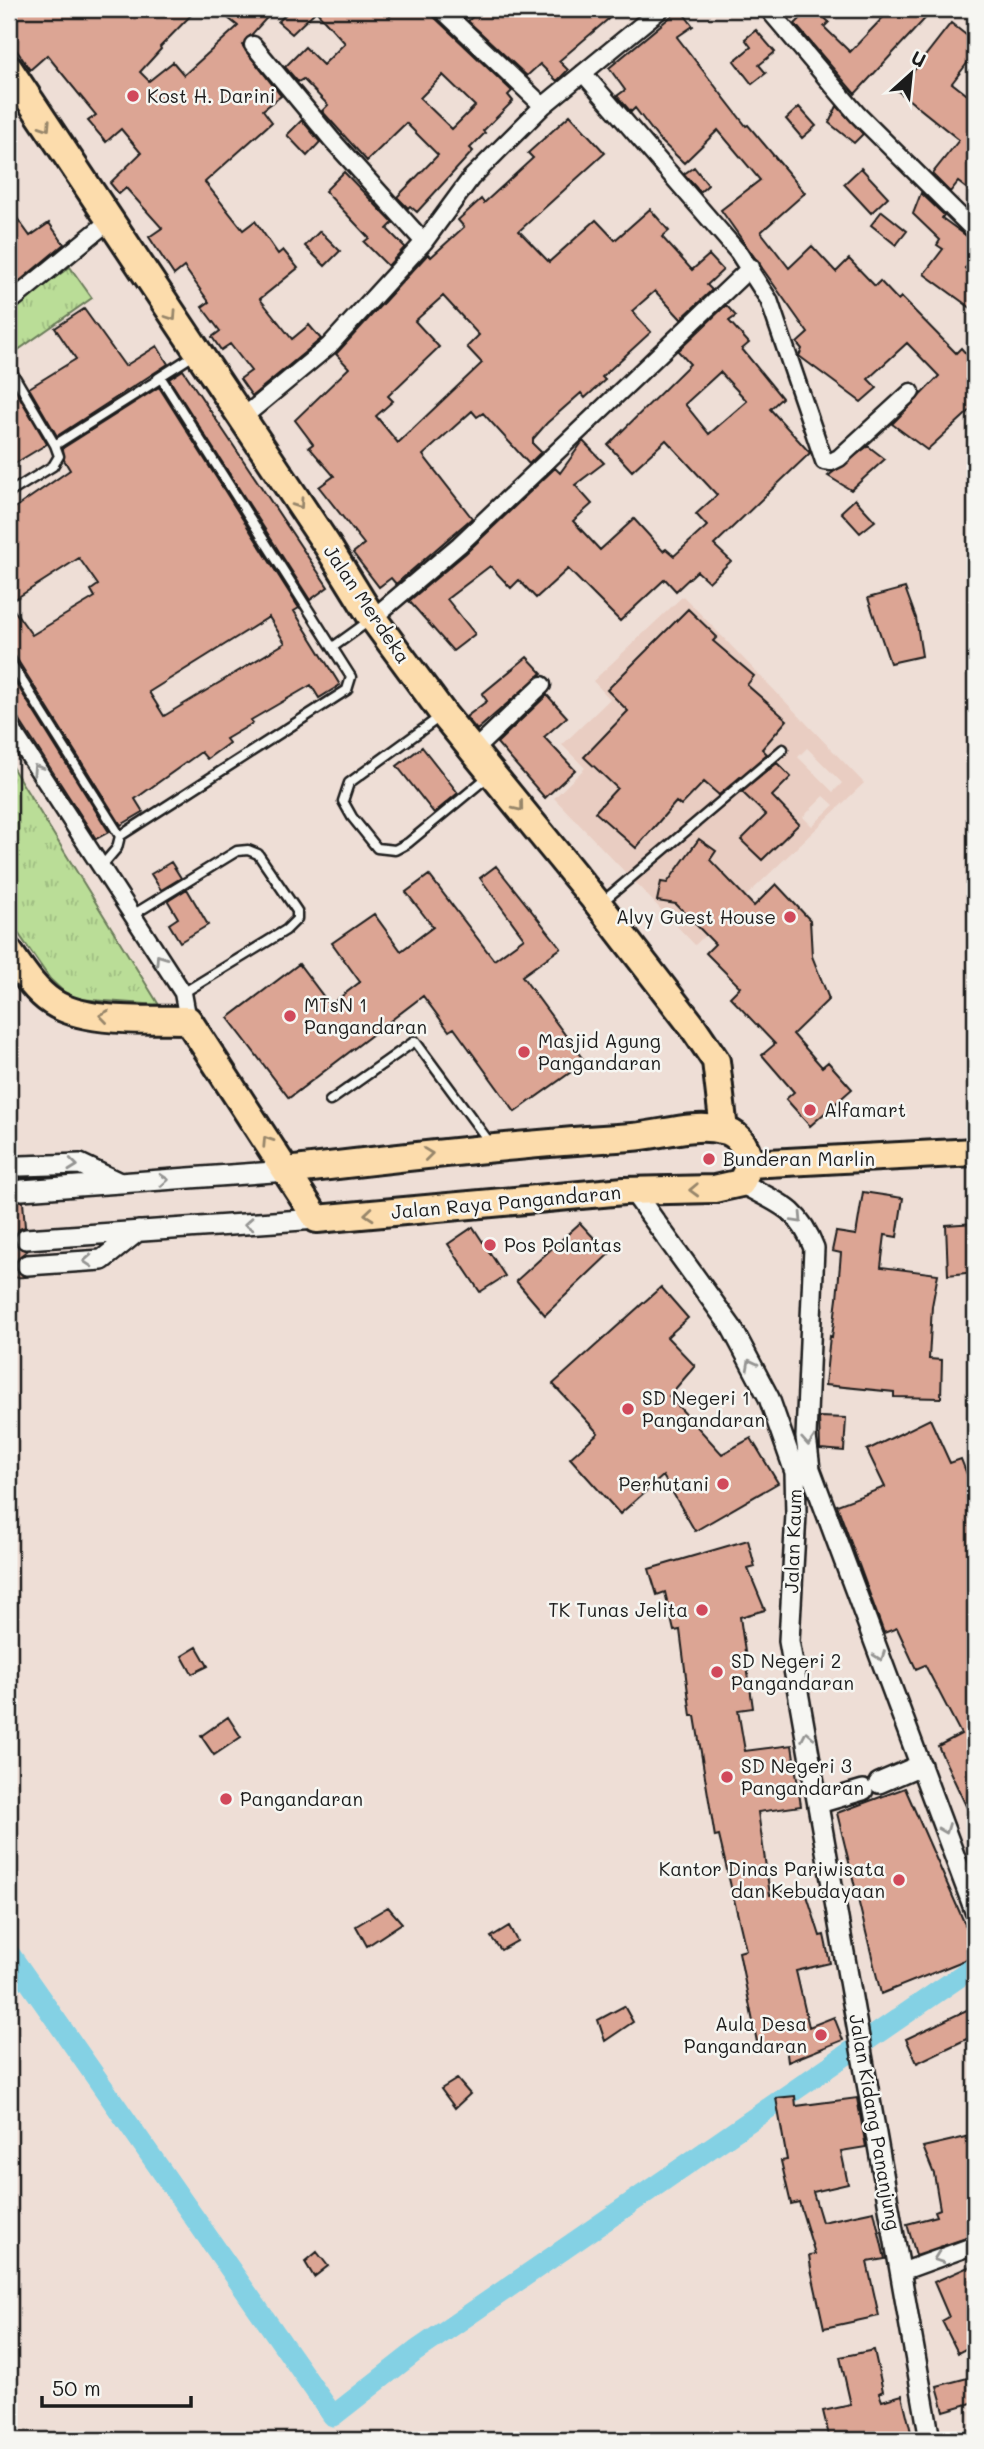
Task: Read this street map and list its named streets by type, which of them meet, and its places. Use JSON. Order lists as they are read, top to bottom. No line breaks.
{"streets":{"highway":["Jalan Merdeka","Jalan Raya Pangandaran"],"street":["Jalan Kaum","Jalan Kidang Pananjung"]},"crossings":[["Jalan Raya Pangandaran","Jalan Kaum"],["Jalan Kaum","Jalan Kidang Pananjung"]],"one_way":["Jalan Merdeka"],"places":["Kost H. Darini","Alvy Guest House","MTsN 1 Pangandaran","Masjid Agung Pangandaran","Alfamart","Bunderan Marlin","Pos Polantas","SD Negeri 1 Pangandaran","Perhutani","TK Tunas Jelita","SD Negeri 2 Pangandaran","SD Negeri 3 Pangandaran","Pangandaran","Kantor Dinas Pariwisata dan Kebudayaan","Aula Desa Pangandaran"],"scale_bar":"50 m","north":"top right"}
